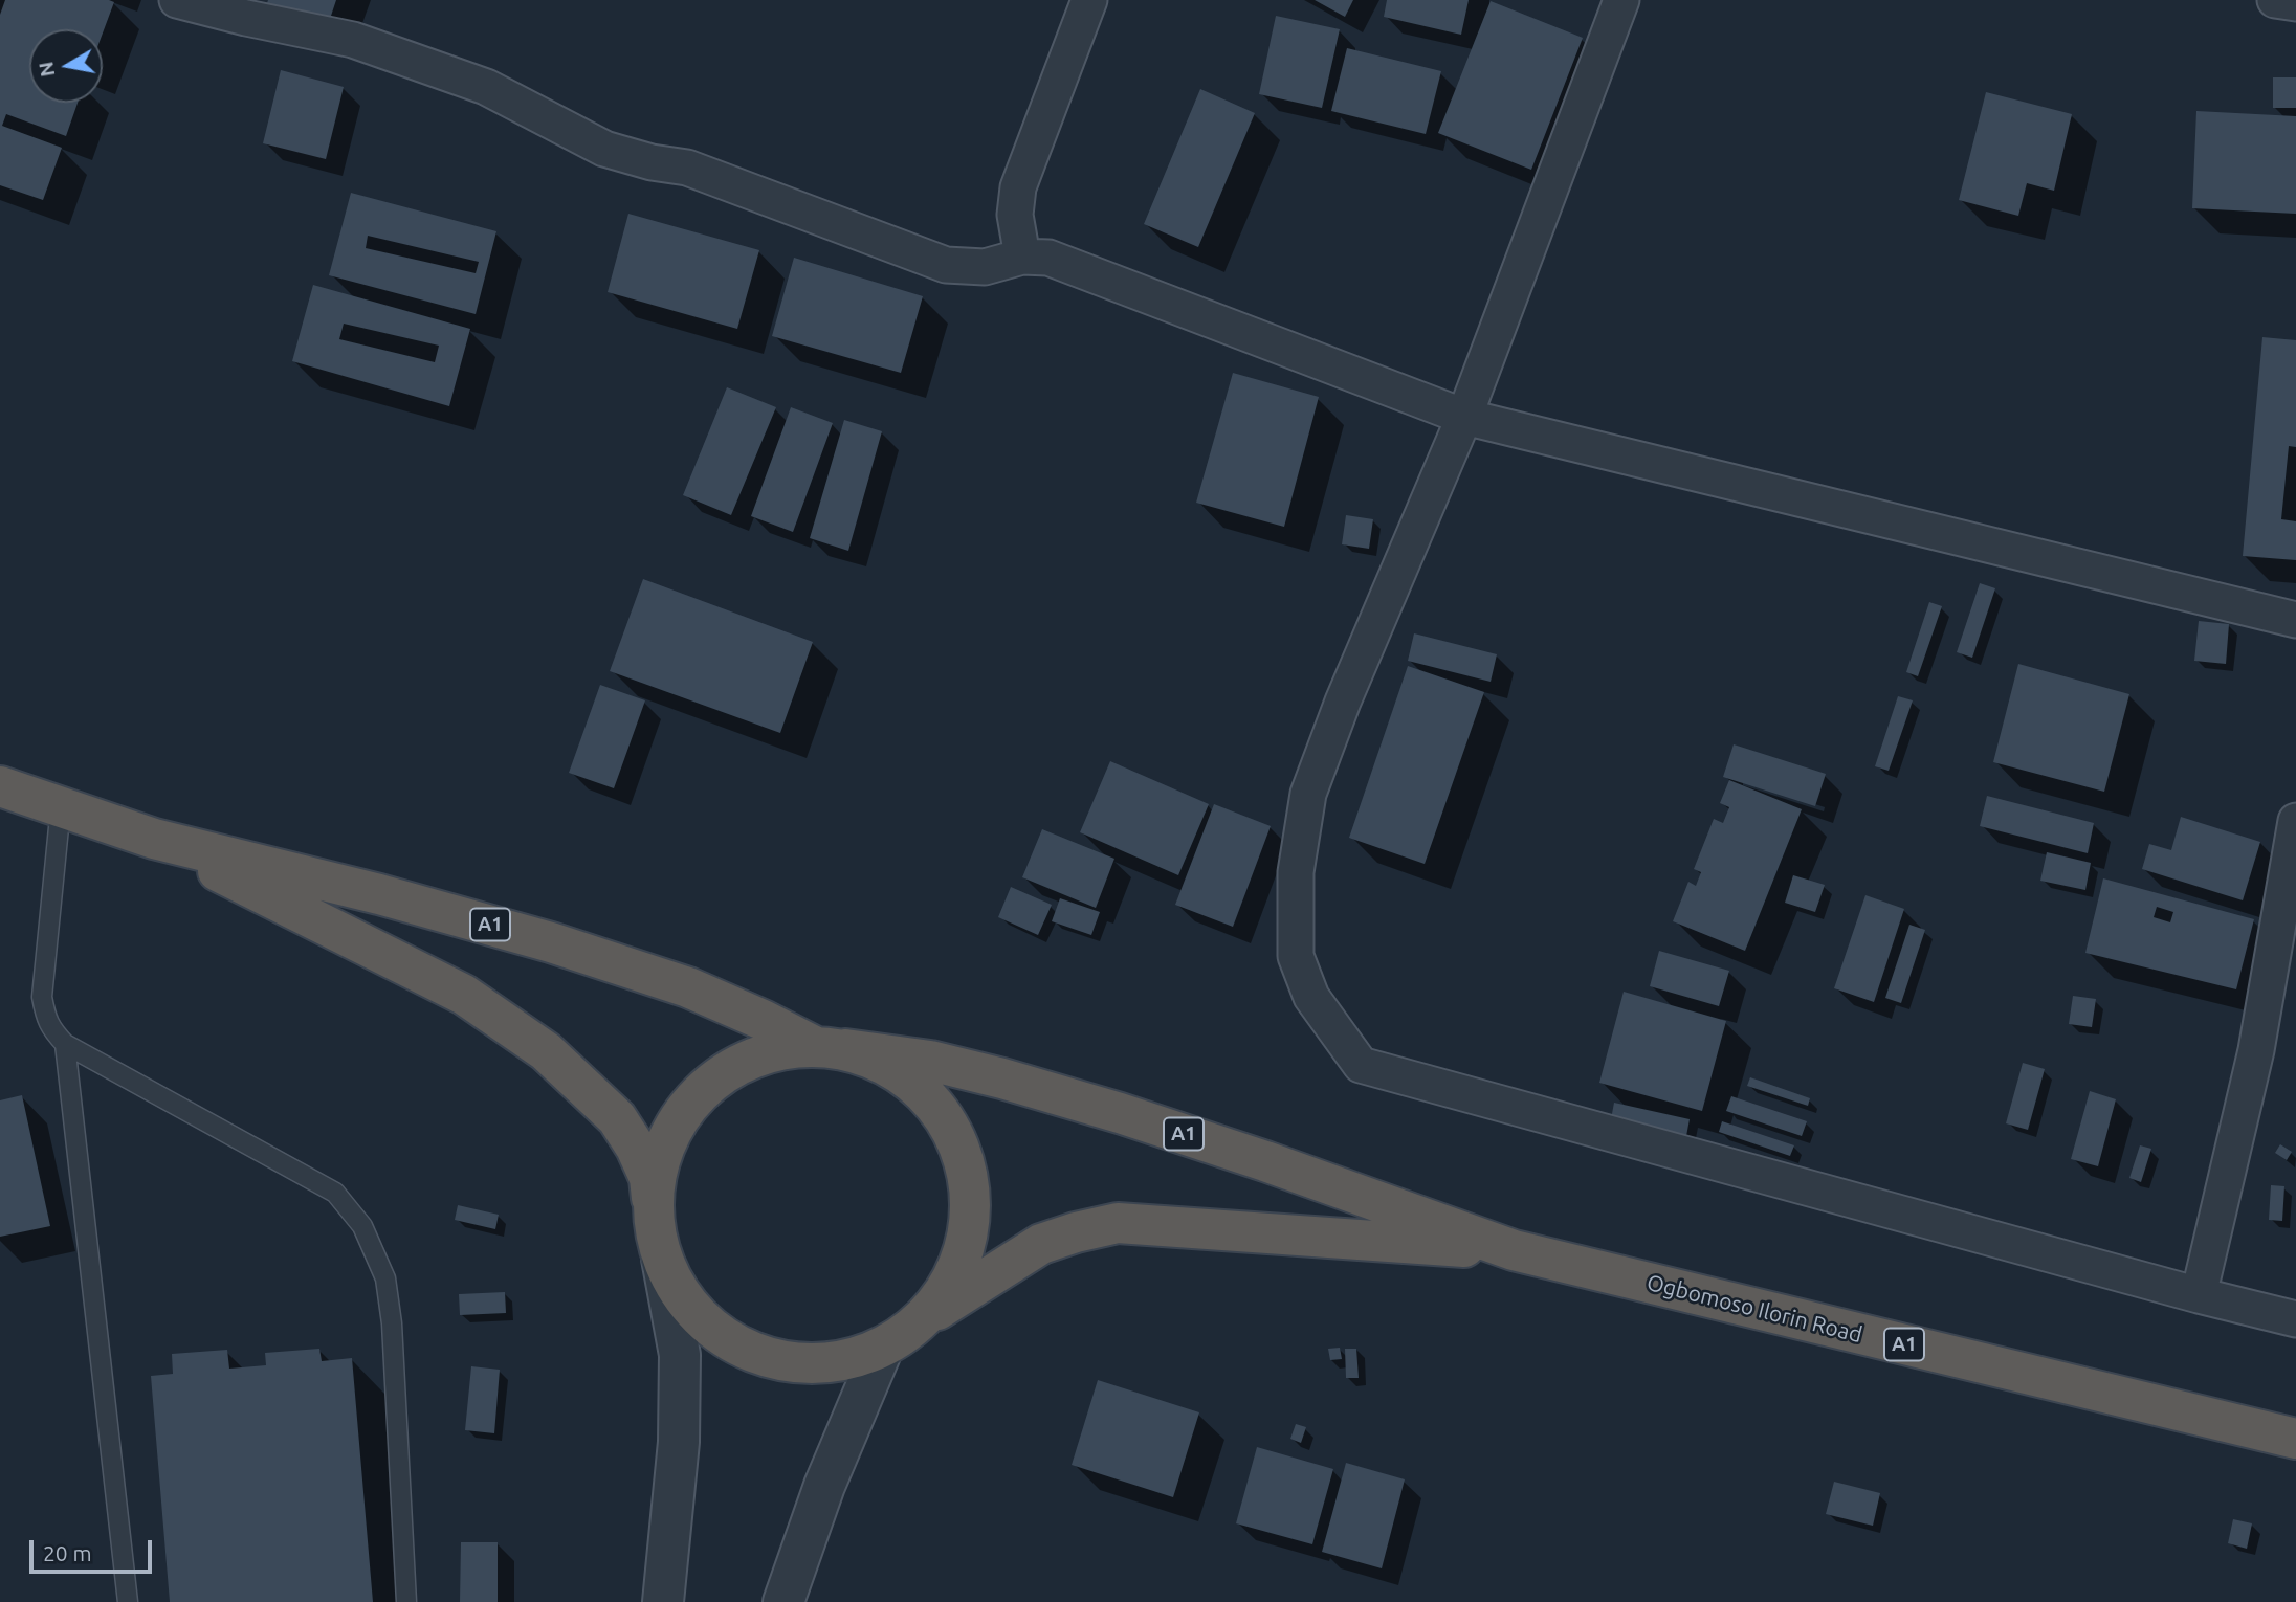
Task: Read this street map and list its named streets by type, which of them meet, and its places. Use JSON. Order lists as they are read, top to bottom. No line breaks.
{"streets":{"highway":["A1","Ogbomoso Ilorin Road"]},"crossings":[["A1","Ogbomoso Ilorin Road"]],"scale_bar":"20 m","north":"left"}
